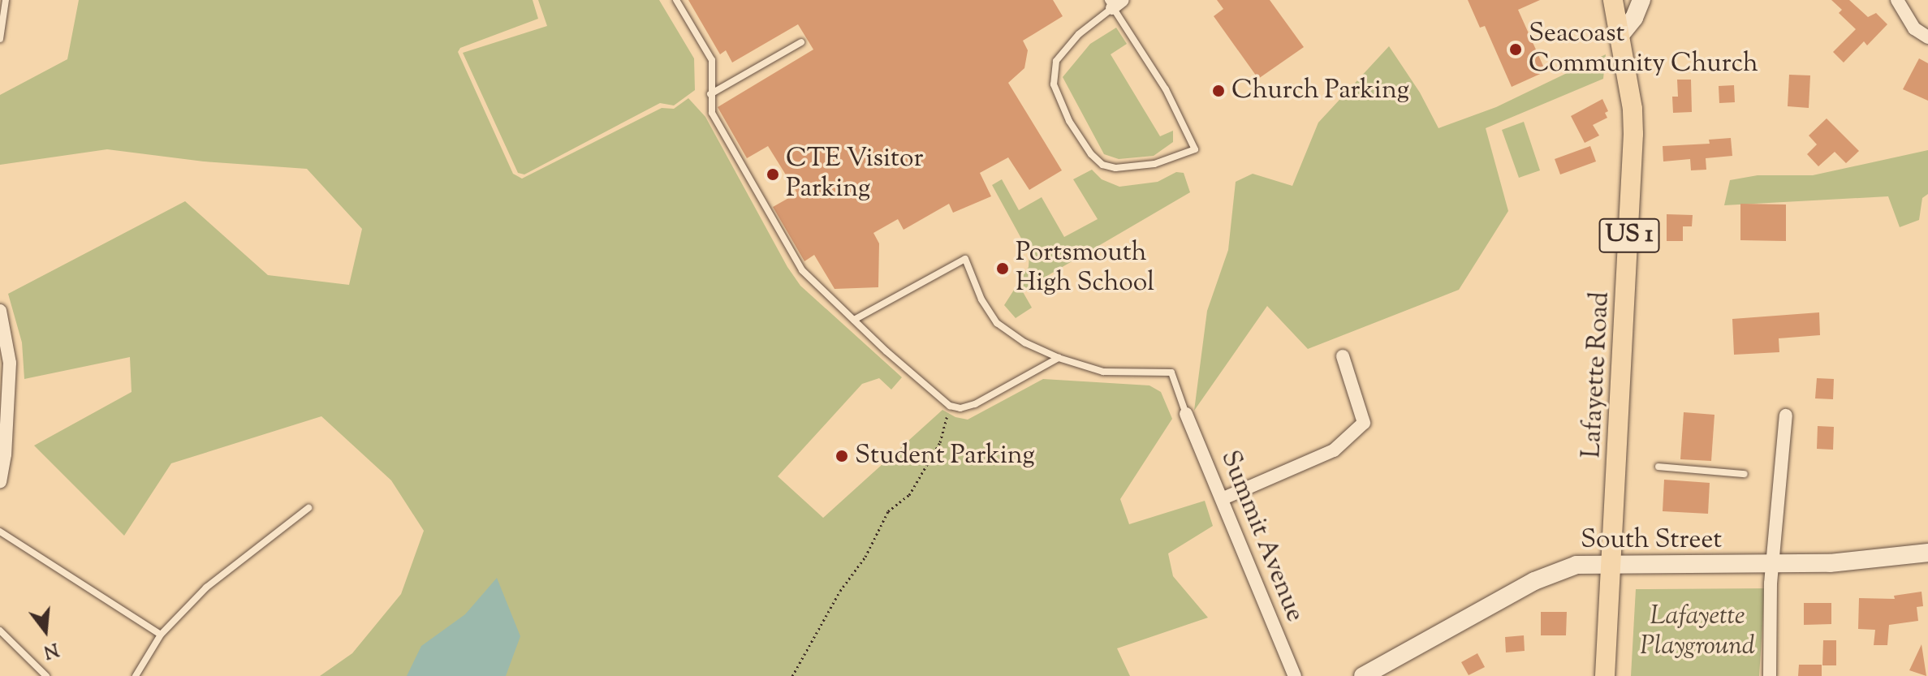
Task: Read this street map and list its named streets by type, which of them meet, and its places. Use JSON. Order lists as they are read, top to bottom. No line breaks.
{"streets":{"main road":["US 1","Lafayette Road"],"street":["Summit Avenue","South Street"]},"crossings":[["Lafayette Road","South Street"]],"parks":["Lafayette Playground"],"places":["Seacoast Community Church","Church Parking","CTE Visitor Parking","Portsmouth High School","Student Parking"],"north":"bottom"}
